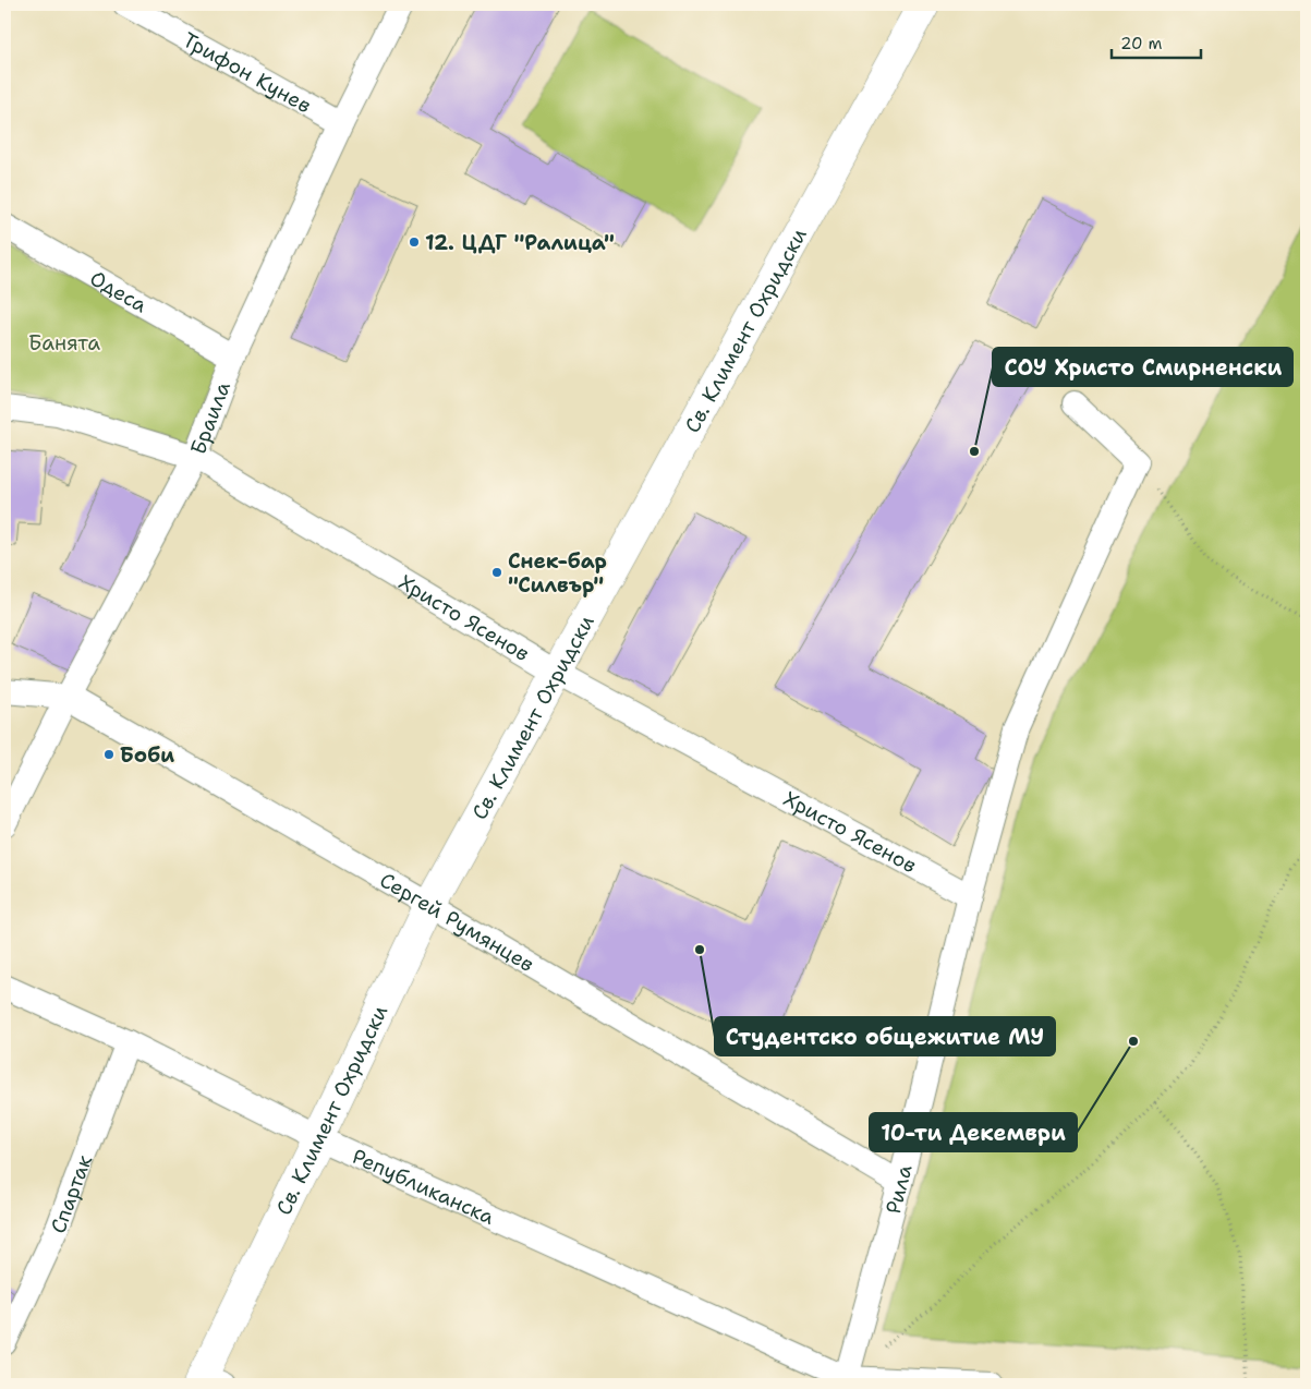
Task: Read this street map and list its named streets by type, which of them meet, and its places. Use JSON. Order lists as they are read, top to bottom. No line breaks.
{"streets":{"street":["Трифон Кунев","Одеса","Св. Климент Охридски","Браила","Христо Ясенов","Сергей Румянцев","Републиканска","Рила","Спартак"]},"crossings":[["Трифон Кунев","Браила"],["Одеса","Браила"],["Св. Климент Охридски","Христо Ясенов"],["Св. Климент Охридски","Сергей Румянцев"],["Св. Климент Охридски","Републиканска"],["Браила","Христо Ясенов"],["Браила","Сергей Румянцев"],["Христо Ясенов","Рила"],["Сергей Румянцев","Рила"],["Републиканска","Рила"],["Републиканска","Спартак"]],"parks":["Банята"],"places":["12. ЦДГ \"Ралица\"","СОУ Христо Смирненски","Снек-бар \"Силвър\"","Боби","Студентско общежитие МУ","10-ти Декември"],"scale_bar":"20 m"}
